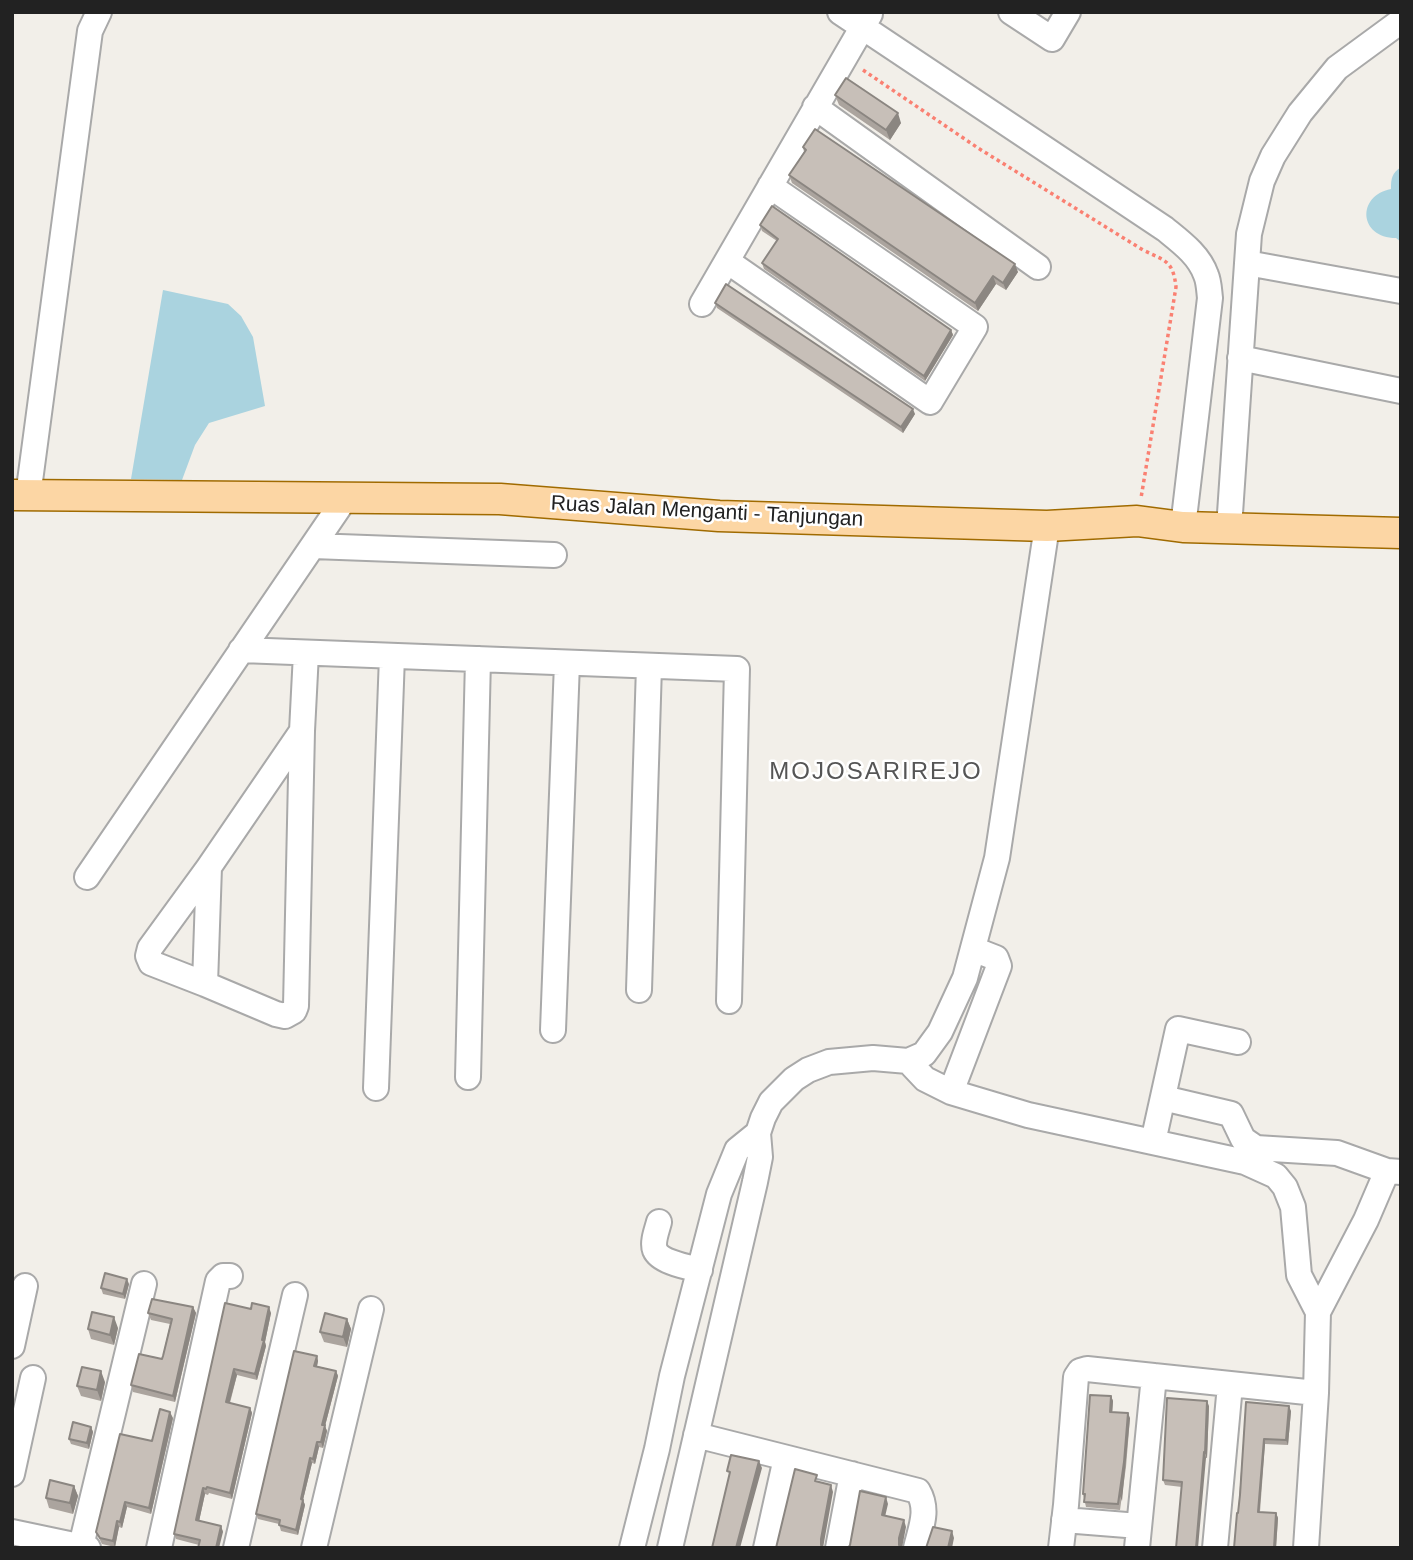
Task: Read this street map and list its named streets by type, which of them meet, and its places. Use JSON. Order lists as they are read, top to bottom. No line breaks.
{"streets":{"main road":["Ruas Jalan Menganti - Tanjungan"]},"districts":["MOJOSARIREJO"]}
